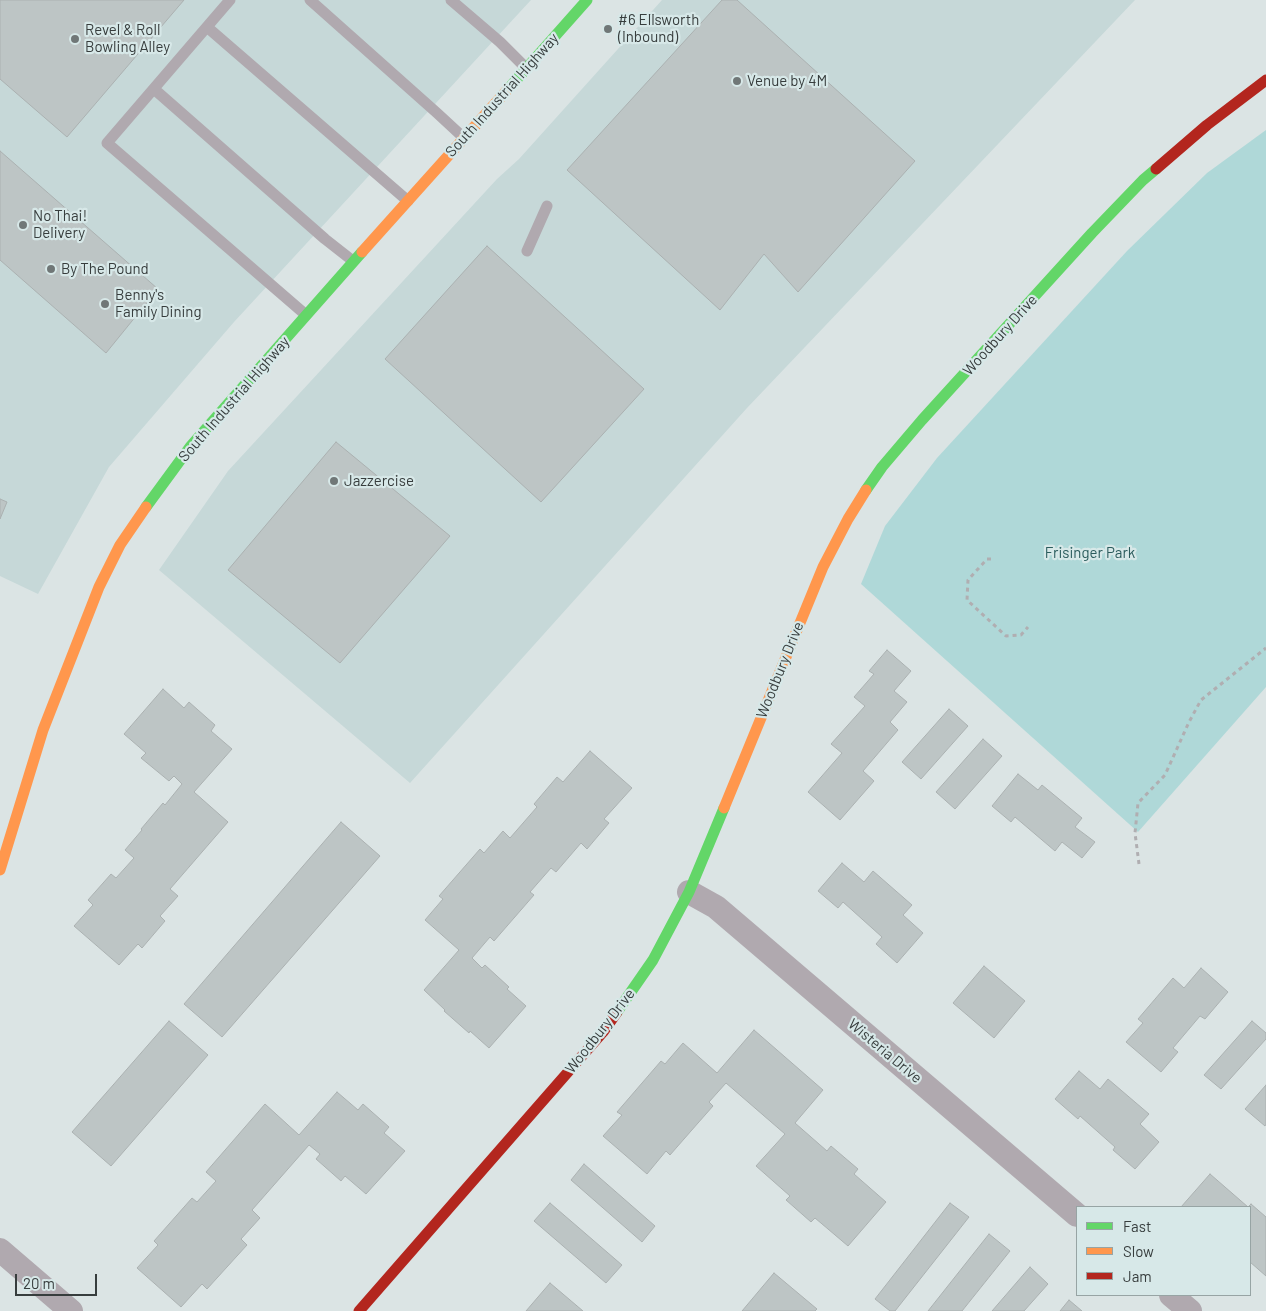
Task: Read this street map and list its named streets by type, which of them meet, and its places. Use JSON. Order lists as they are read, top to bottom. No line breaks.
{"streets":{"street":["South Industrial Highway","Woodbury Drive","Wisteria Drive"]},"crossings":[["Woodbury Drive","Wisteria Drive"]],"parks":["Frisinger Park"],"places":["#6 Ellsworth (Inbound)","Revel & Roll Bowling Alley","Venue by 4M","No Thai! Delivery","By The Pound","Benny's Family Dining","Jazzercise"],"legend":["Fast","Slow","Jam"],"scale_bar":"20 m"}
